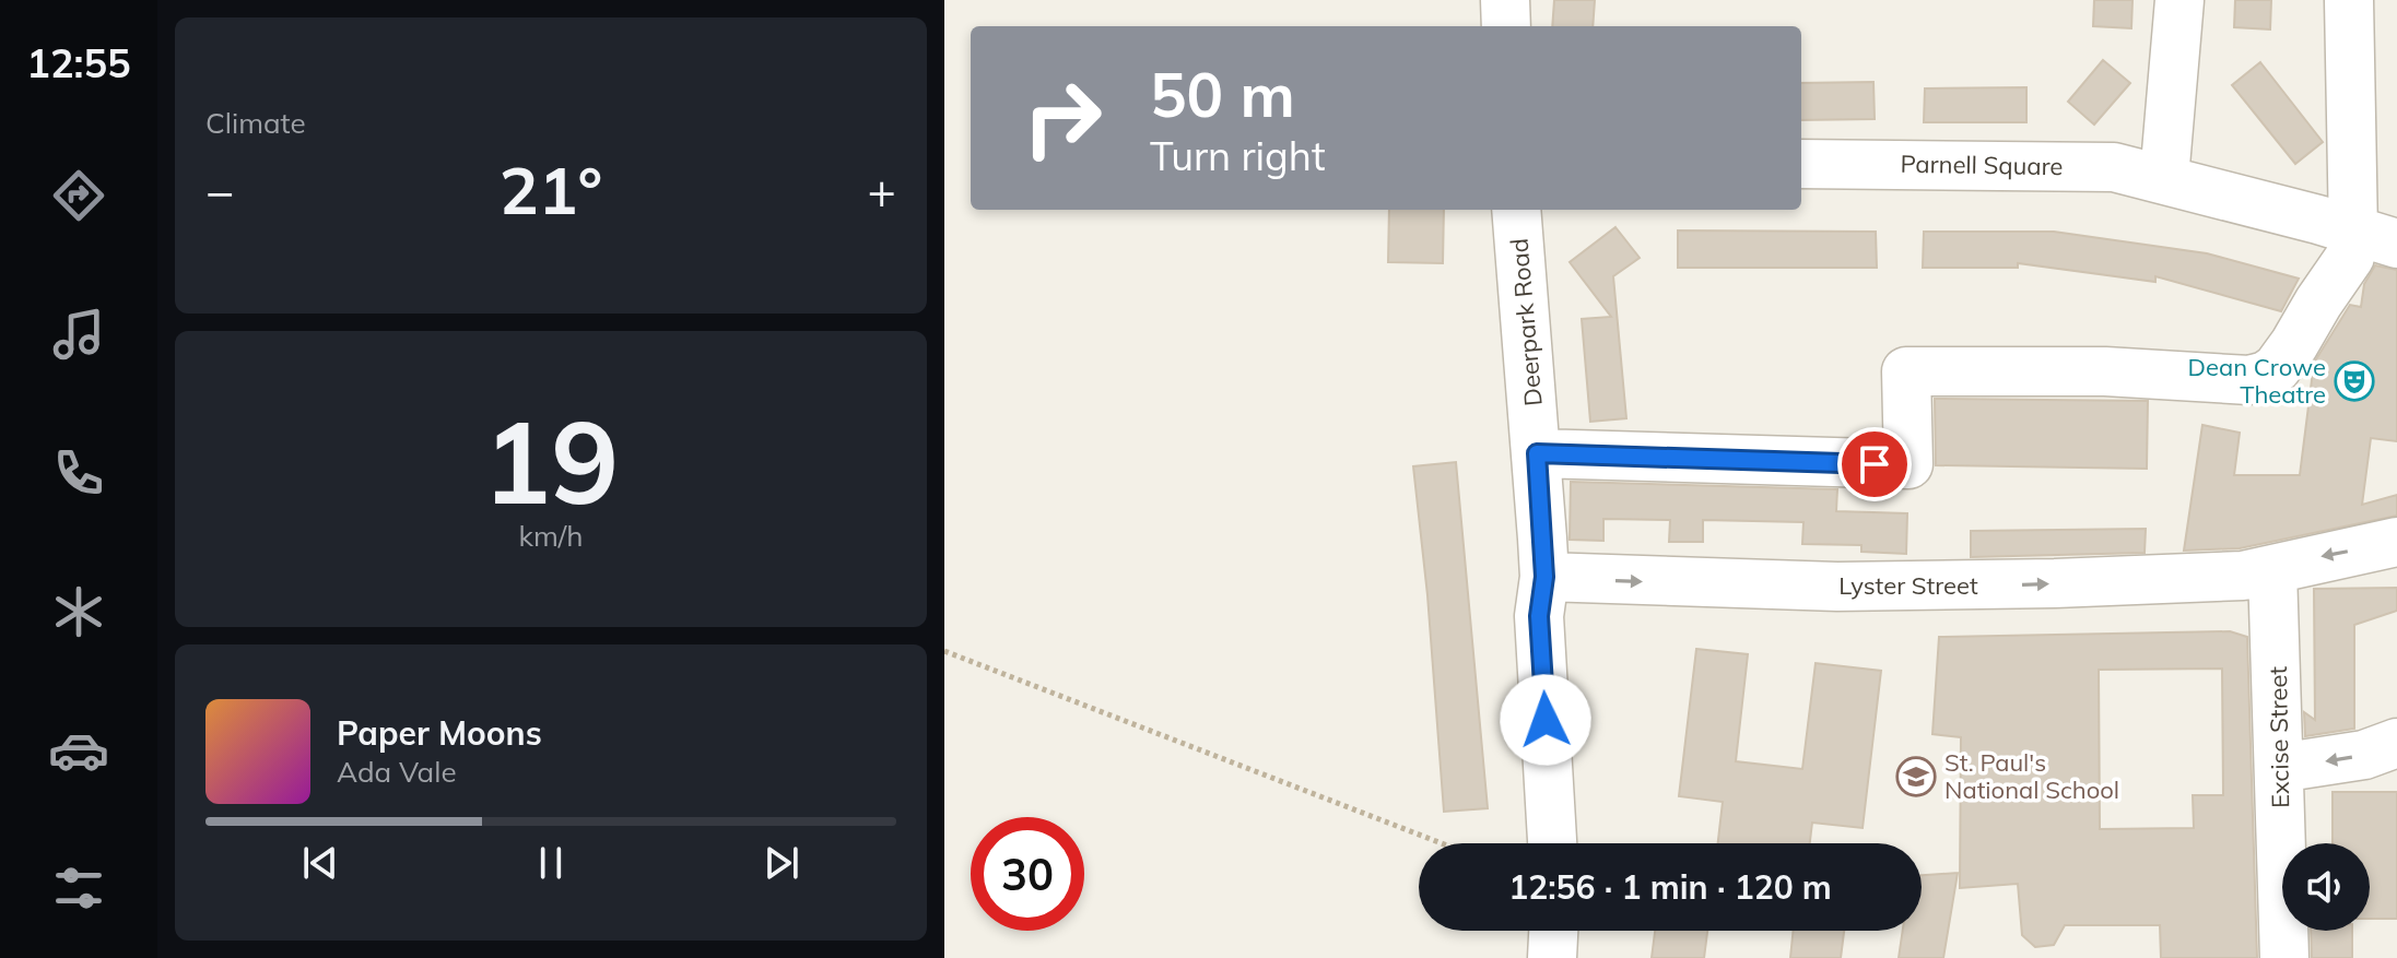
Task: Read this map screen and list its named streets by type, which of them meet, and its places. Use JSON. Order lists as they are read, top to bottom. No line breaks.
{"streets":{"street":["Parnell Square","Deerpark Road","Lyster Street","Excise Street"]},"crossings":[["Deerpark Road","Lyster Street"],["Lyster Street","Excise Street"]],"places":{"theatre":["Dean Crowe Theatre"],"school or university":["St. Paul's National School"]},"page":{"tabs":"12:55","tile":["Climate",["19","km/h"]],"turn":["50 m","Turn right"],"heat":["−","21°","+"],"song":["Paper Moons","Ada Vale"],"limit":"30","trip":"12:56 · 1 min · 120 m"}}
